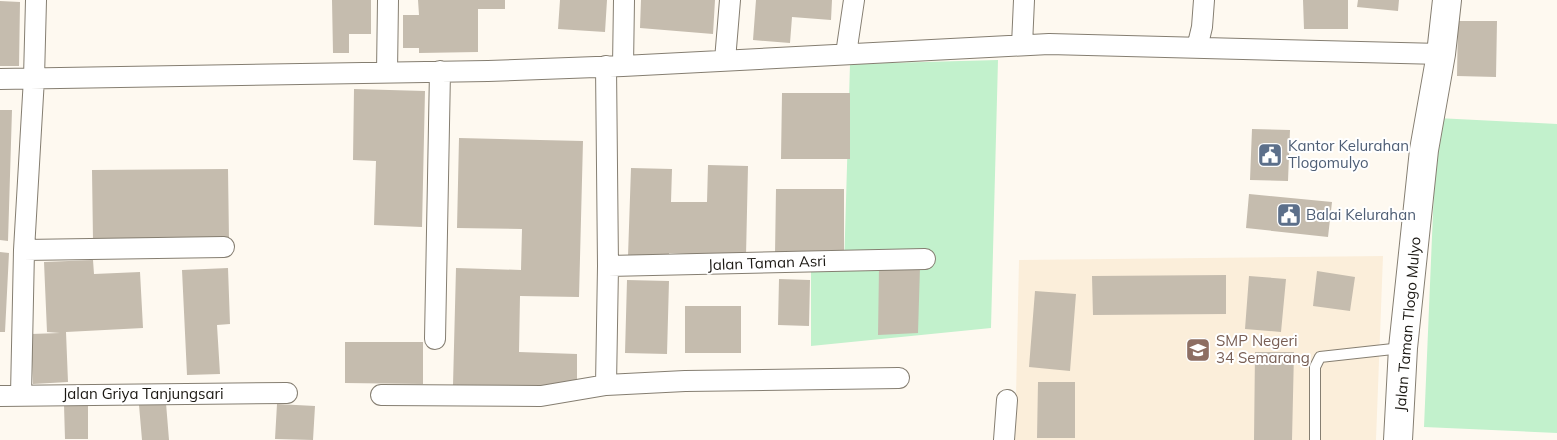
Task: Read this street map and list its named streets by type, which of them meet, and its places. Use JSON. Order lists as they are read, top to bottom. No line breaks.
{"streets":{"street":["Jalan Taman Asri","Jalan Taman Tlogo Mulyo","Jalan Griya Tanjungsari"]},"places":{"public building":["Kantor Kelurahan Tlogomulyo","Balai Kelurahan"],"school or university":["SMP Negeri 34 Semarang"]}}
